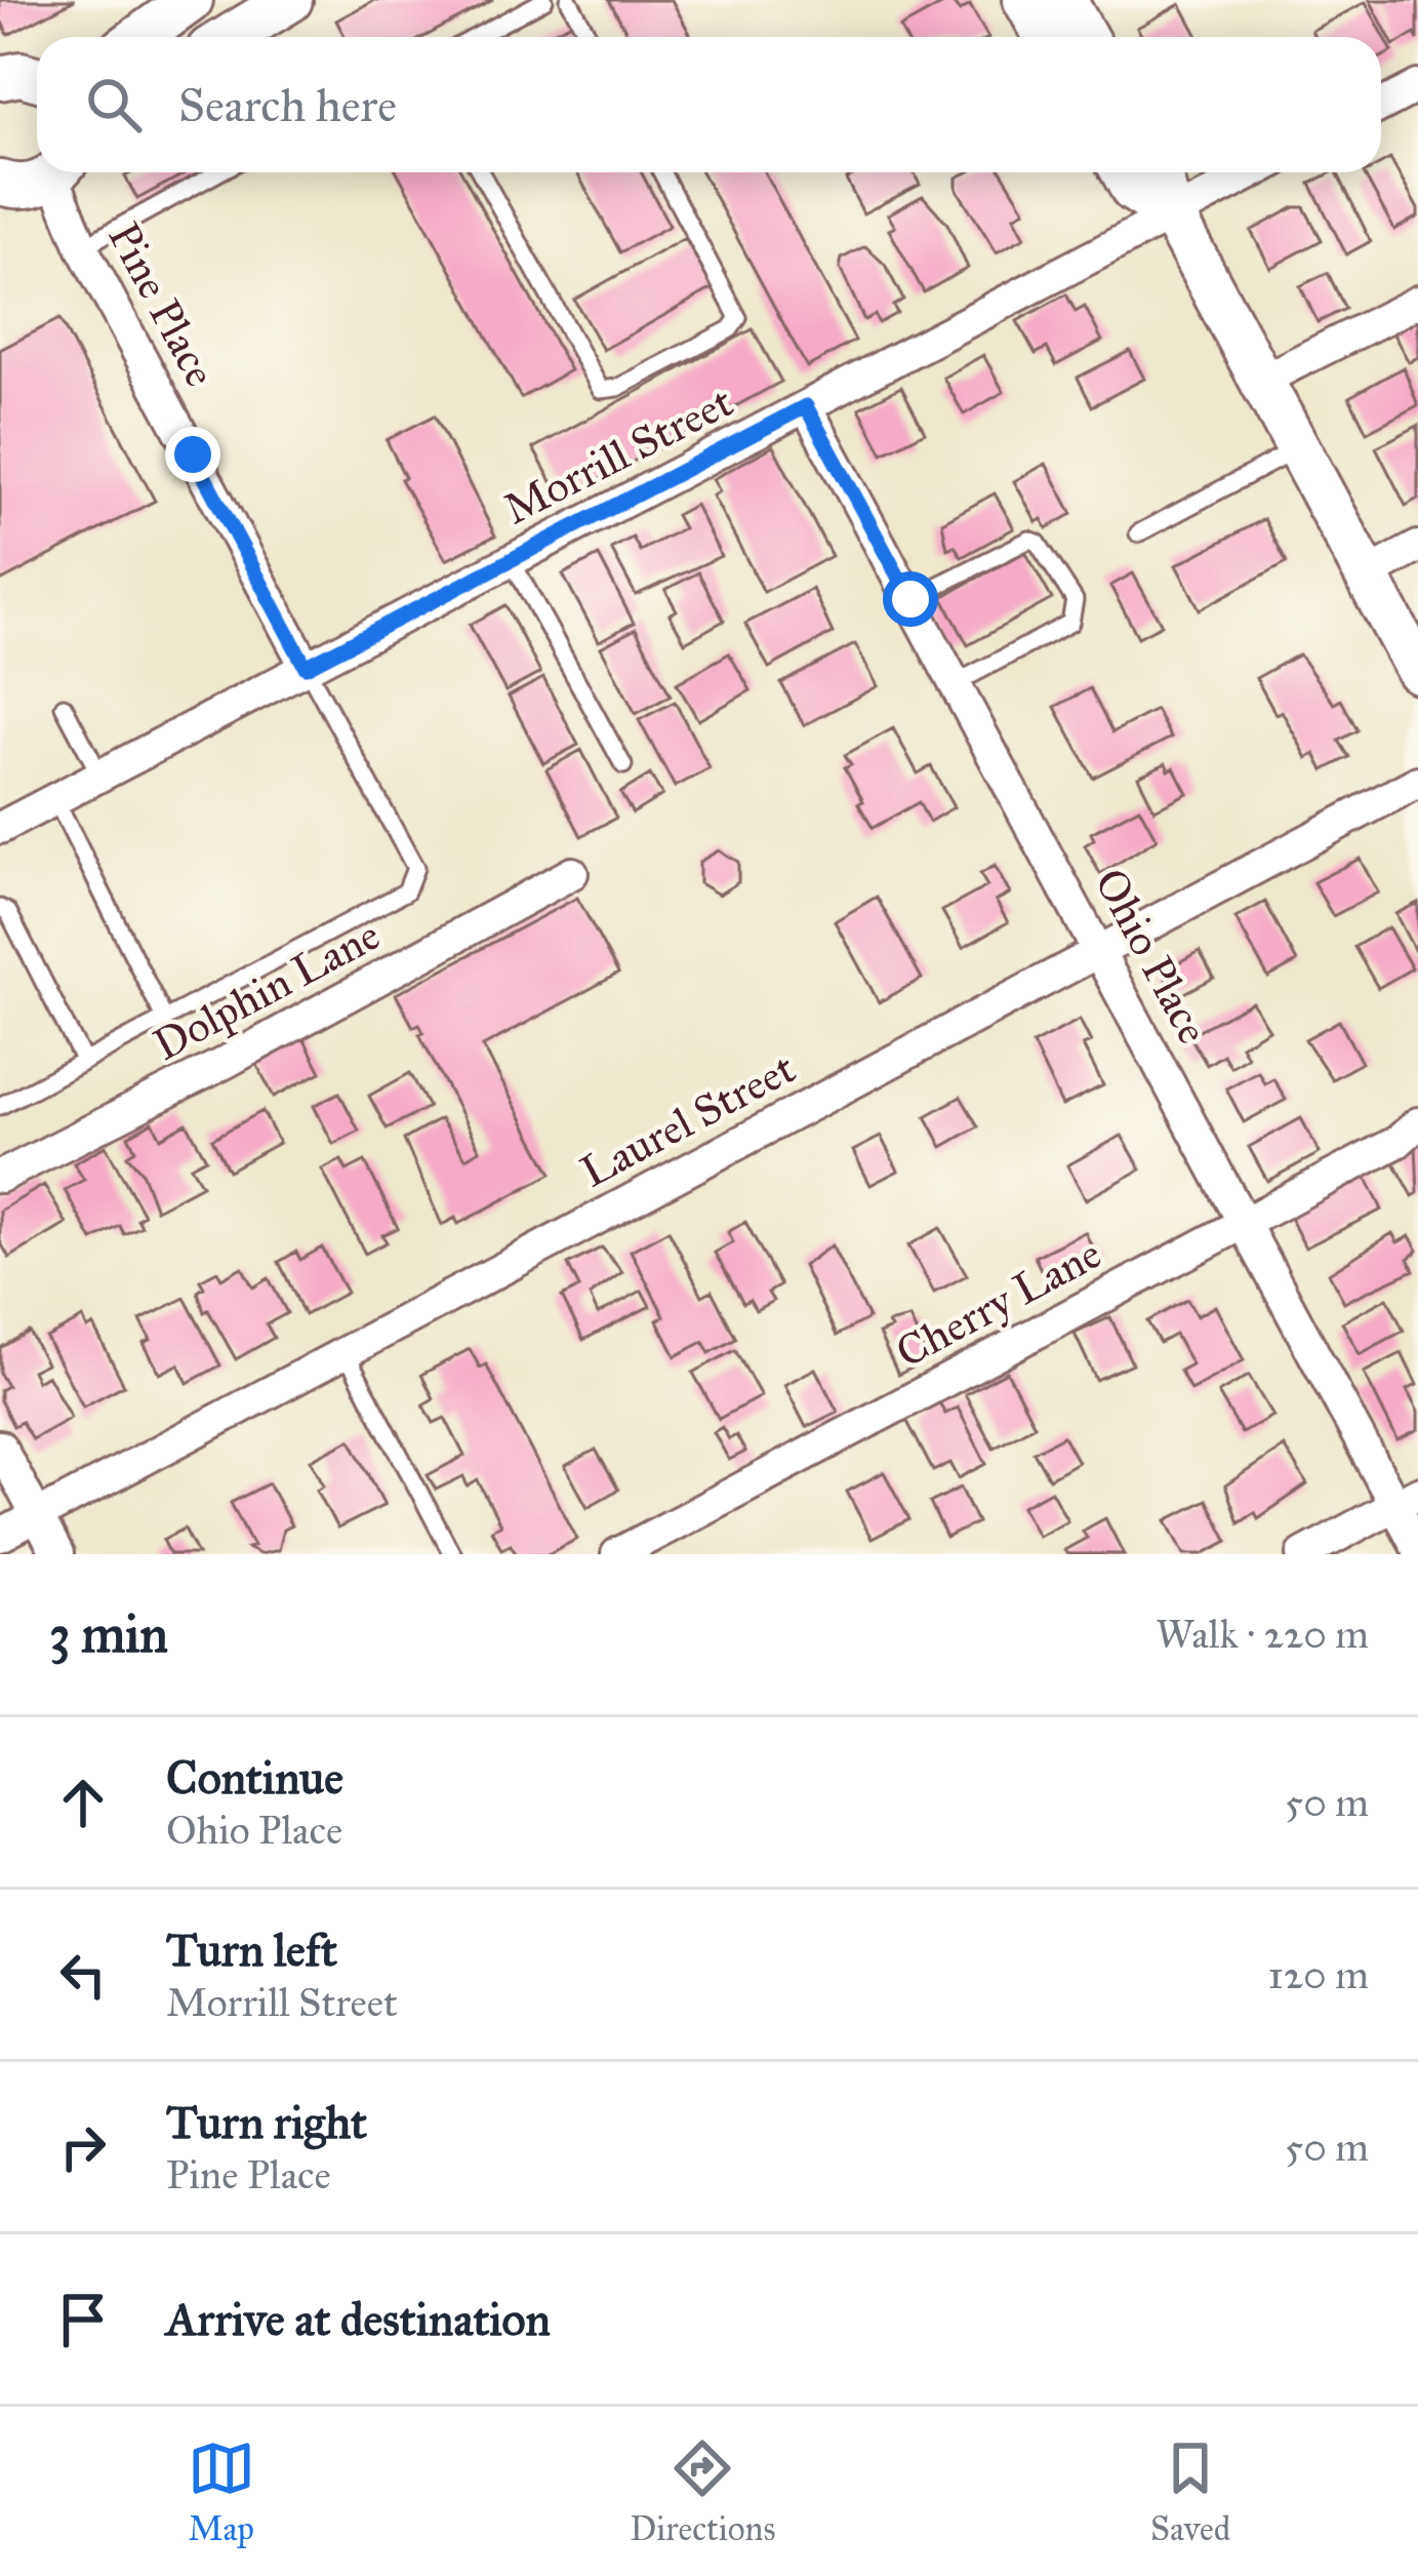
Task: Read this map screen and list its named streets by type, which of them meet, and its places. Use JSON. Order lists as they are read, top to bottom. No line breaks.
{"streets":{"street":["Pine Place","Morrill Street","Ohio Place","Dolphin Lane","Laurel Street","Cherry Lane"]},"crossings":[["Pine Place","Morrill Street"],["Morrill Street","Ohio Place"],["Ohio Place","Laurel Street"],["Ohio Place","Cherry Lane"]],"page":{"search":"Search here","heading":["3 min","Walk · 220 m"],"list":[["Continue","Ohio Place","50 m"],["Turn left","Morrill Street","120 m"],["Turn right","Pine Place","50 m"],"Arrive at destination"],"nav":["Map","Directions","Saved"]}}
